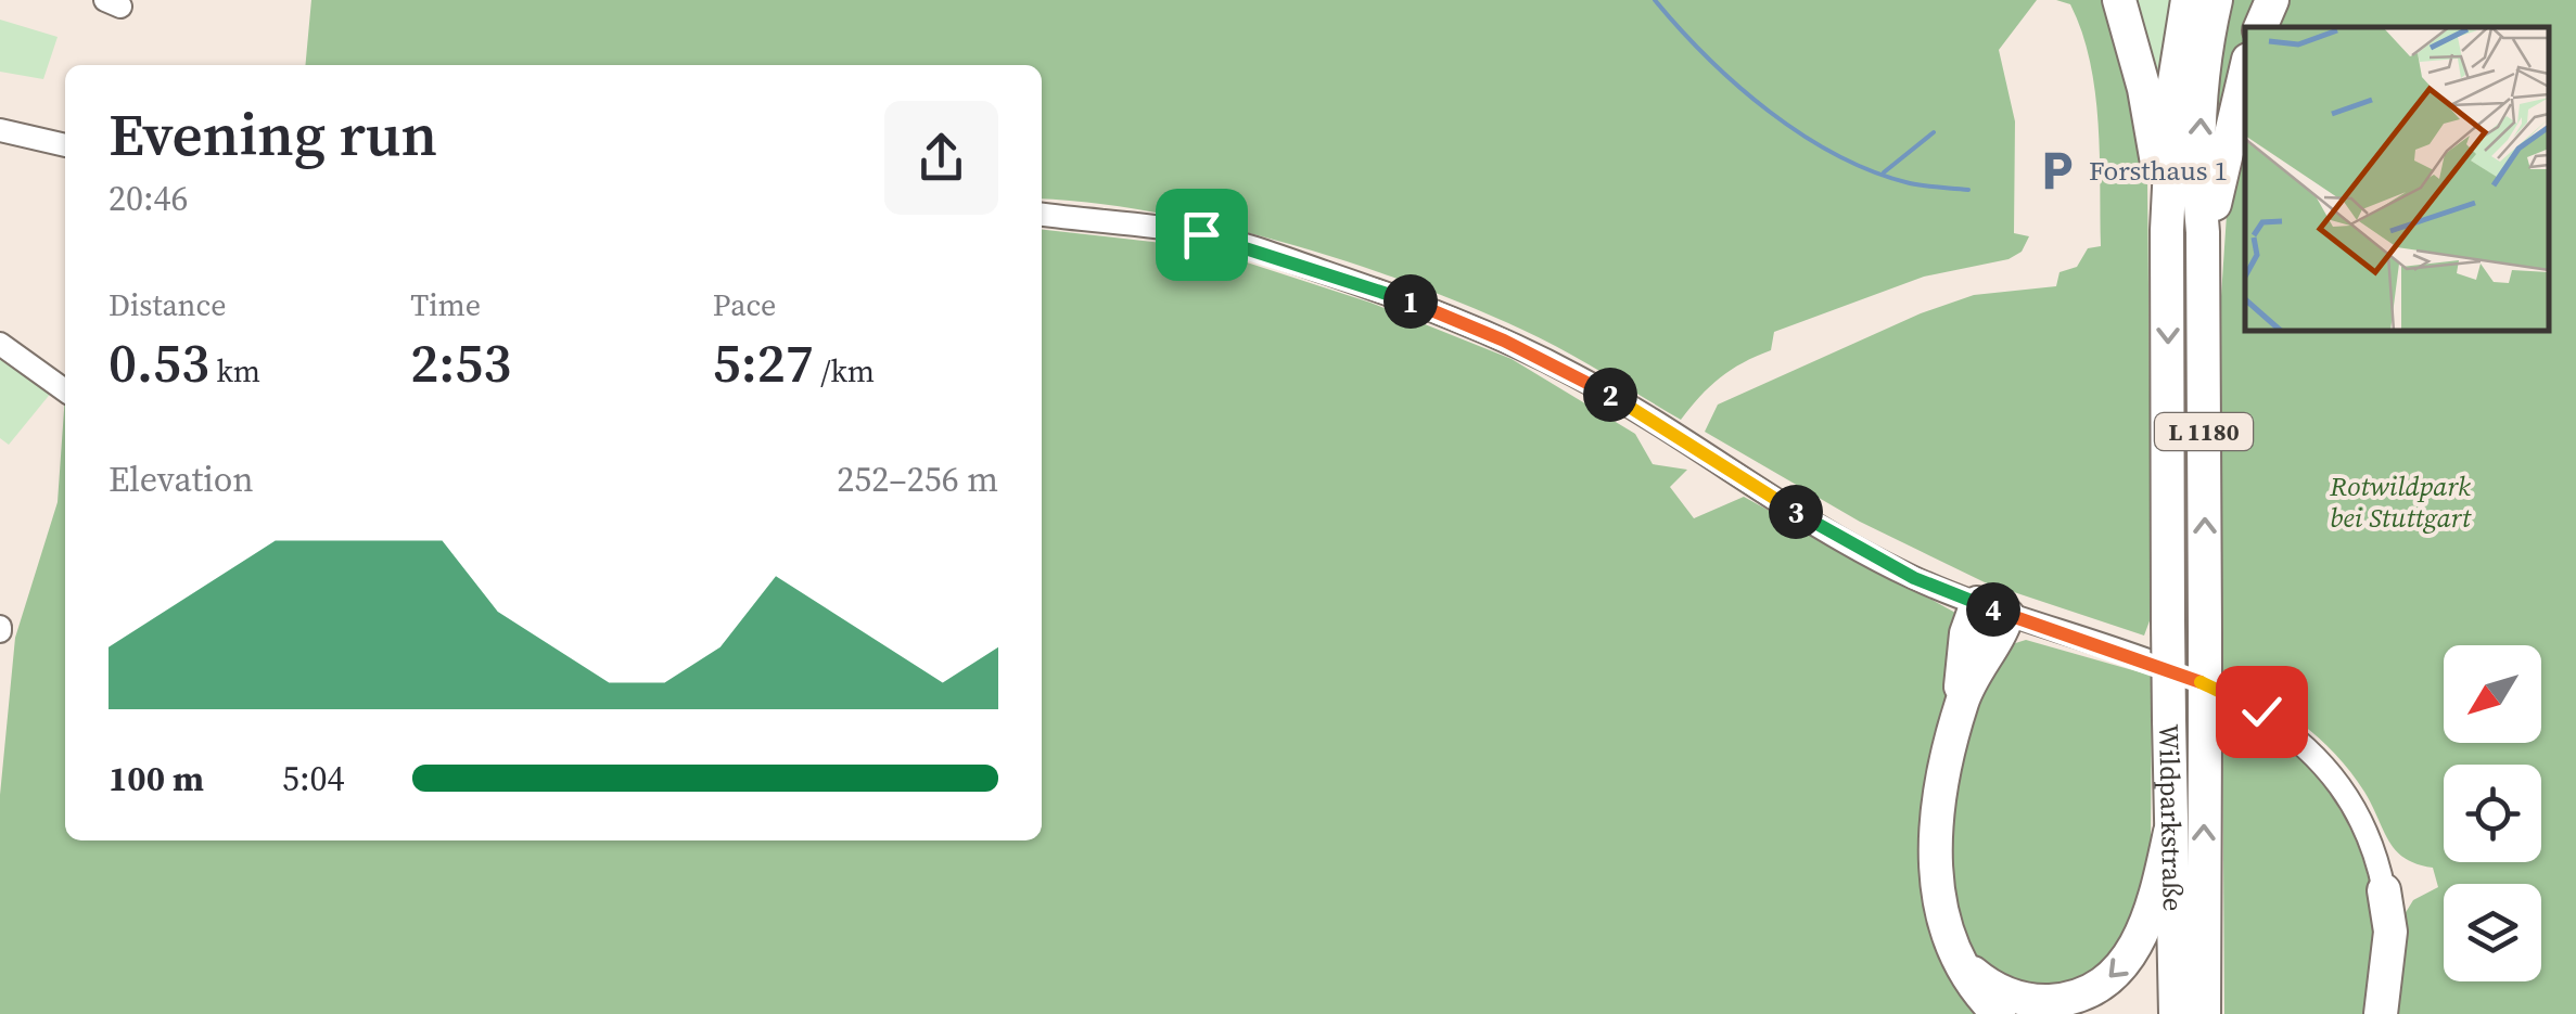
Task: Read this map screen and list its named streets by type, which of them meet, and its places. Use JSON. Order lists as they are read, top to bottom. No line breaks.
{"streets":{"highway":["L 1180","Wildparkstraße"]},"crossings":[["L 1180","Wildparkstraße"]],"parks":["Rotwildpark bei Stuttgart"],"places":{"parking":["Forsthaus 1"]},"north":"bottom left","page":{"heading":["Evening run","20:46"],"stats":[["Distance","0.53 km"],["Time","2:53"],["Pace","5:27 /km"]],"pins":["1","2","3","4"],"chart":["Elevation","252–256 m"],"list":[{"name":"100 m","note":"5:04"}]}}
